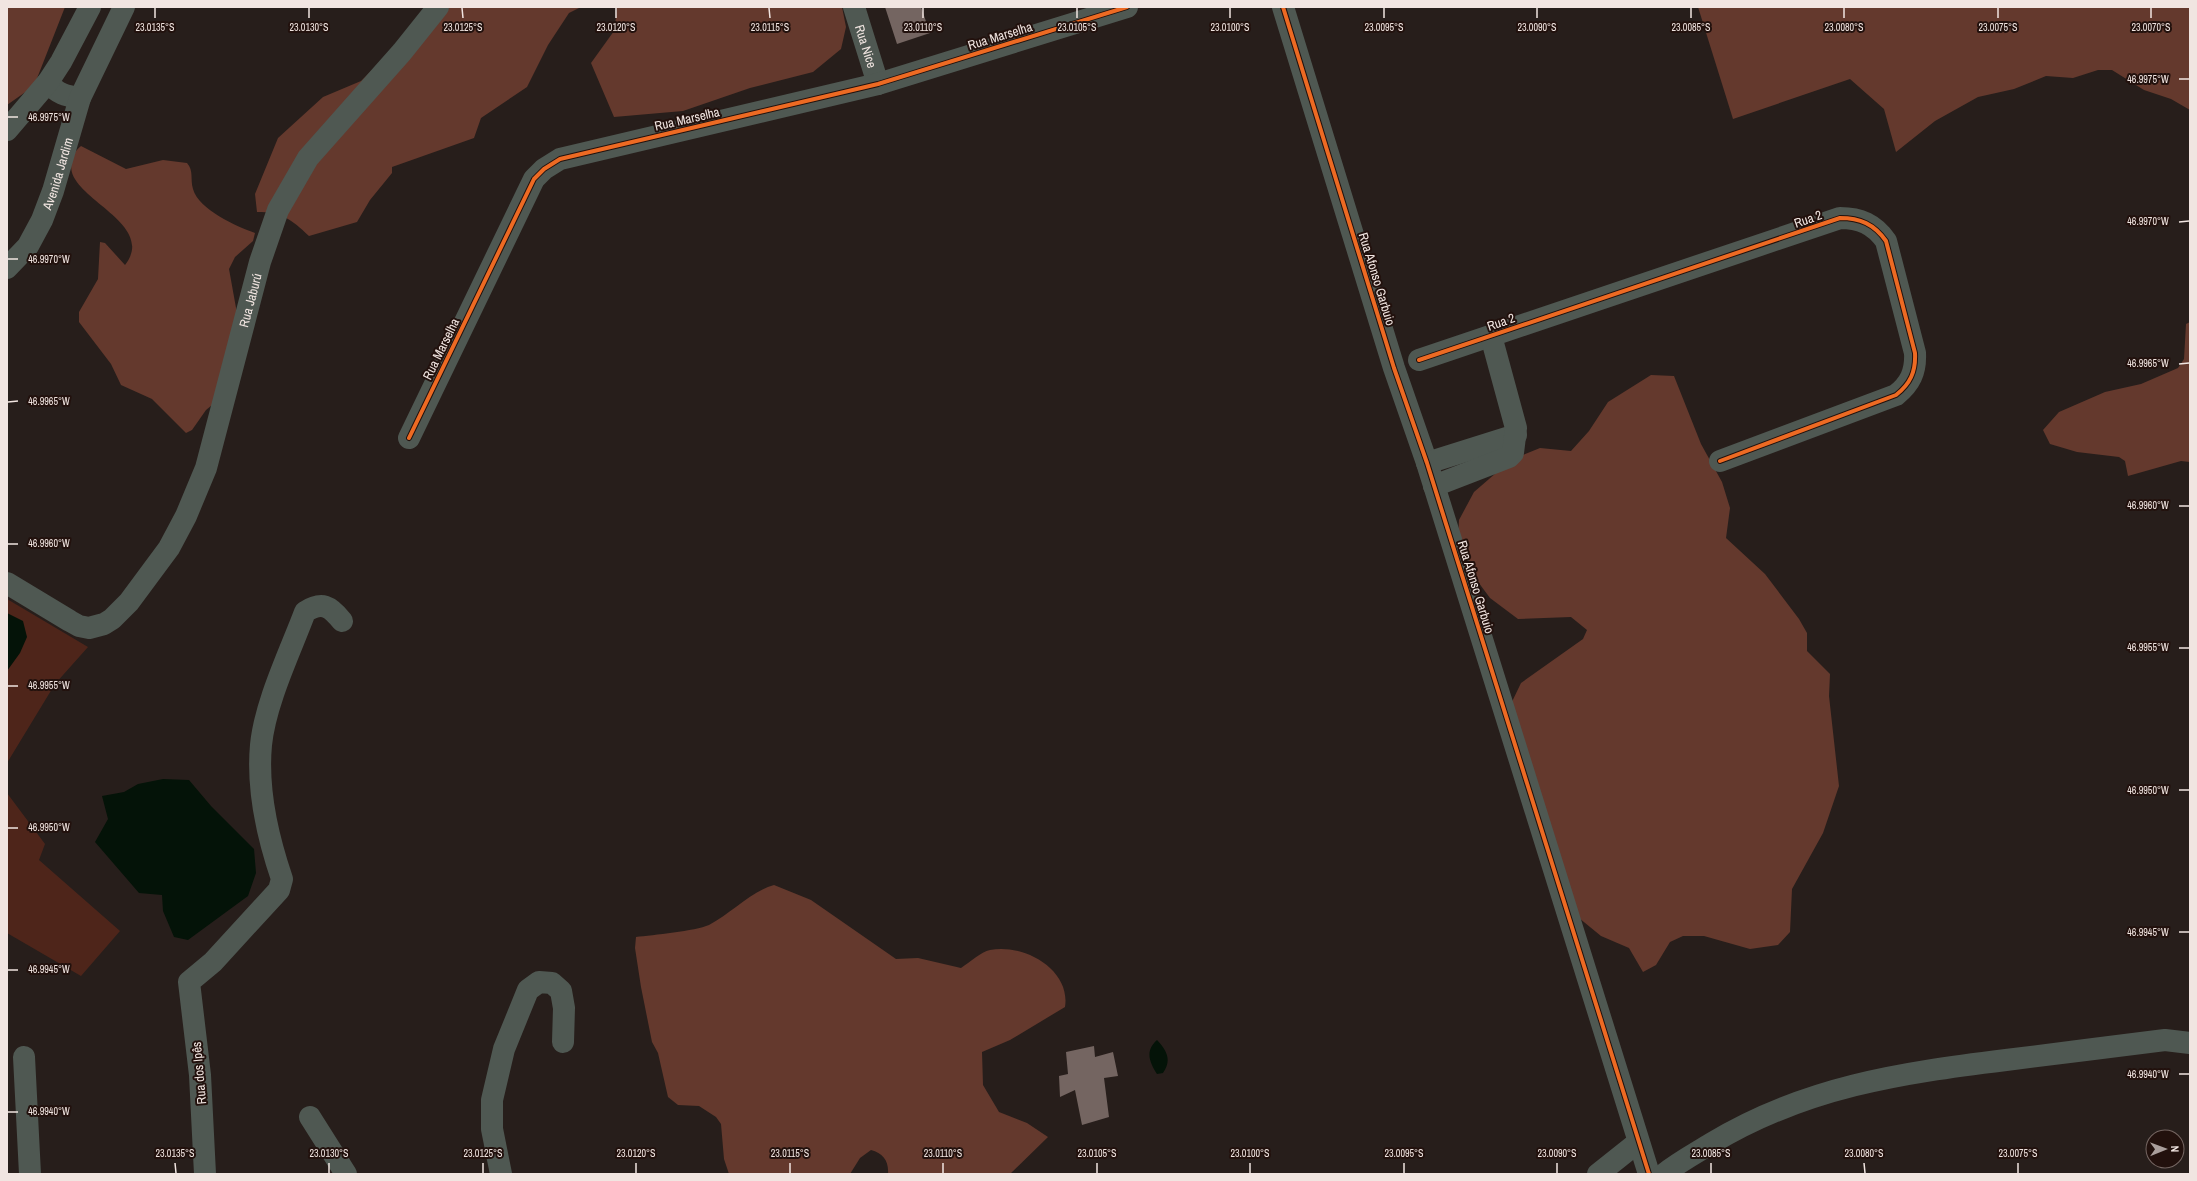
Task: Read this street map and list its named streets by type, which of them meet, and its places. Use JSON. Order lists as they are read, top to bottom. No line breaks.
{"streets":{"street":["Rua Marselha","Rua Nice","Avenida Jardim","Rua 2","Rua Afonso Garbuio","Rua Jaburú","Rua dos Ipês"]},"crossings":[["Rua Marselha","Rua Nice"]],"north":"right","coordinates":["23.0135°S","23.0130°S","23.0125°S","23.0120°S","23.0115°S","23.0110°S","23.0105°S","23.0100°S","23.0095°S","23.0090°S","23.0085°S","23.0080°S","23.0075°S","23.0070°S","46.9975°W","46.9970°W","46.9965°W","46.9960°W","46.9955°W","46.9950°W","46.9945°W","46.9940°W"]}
